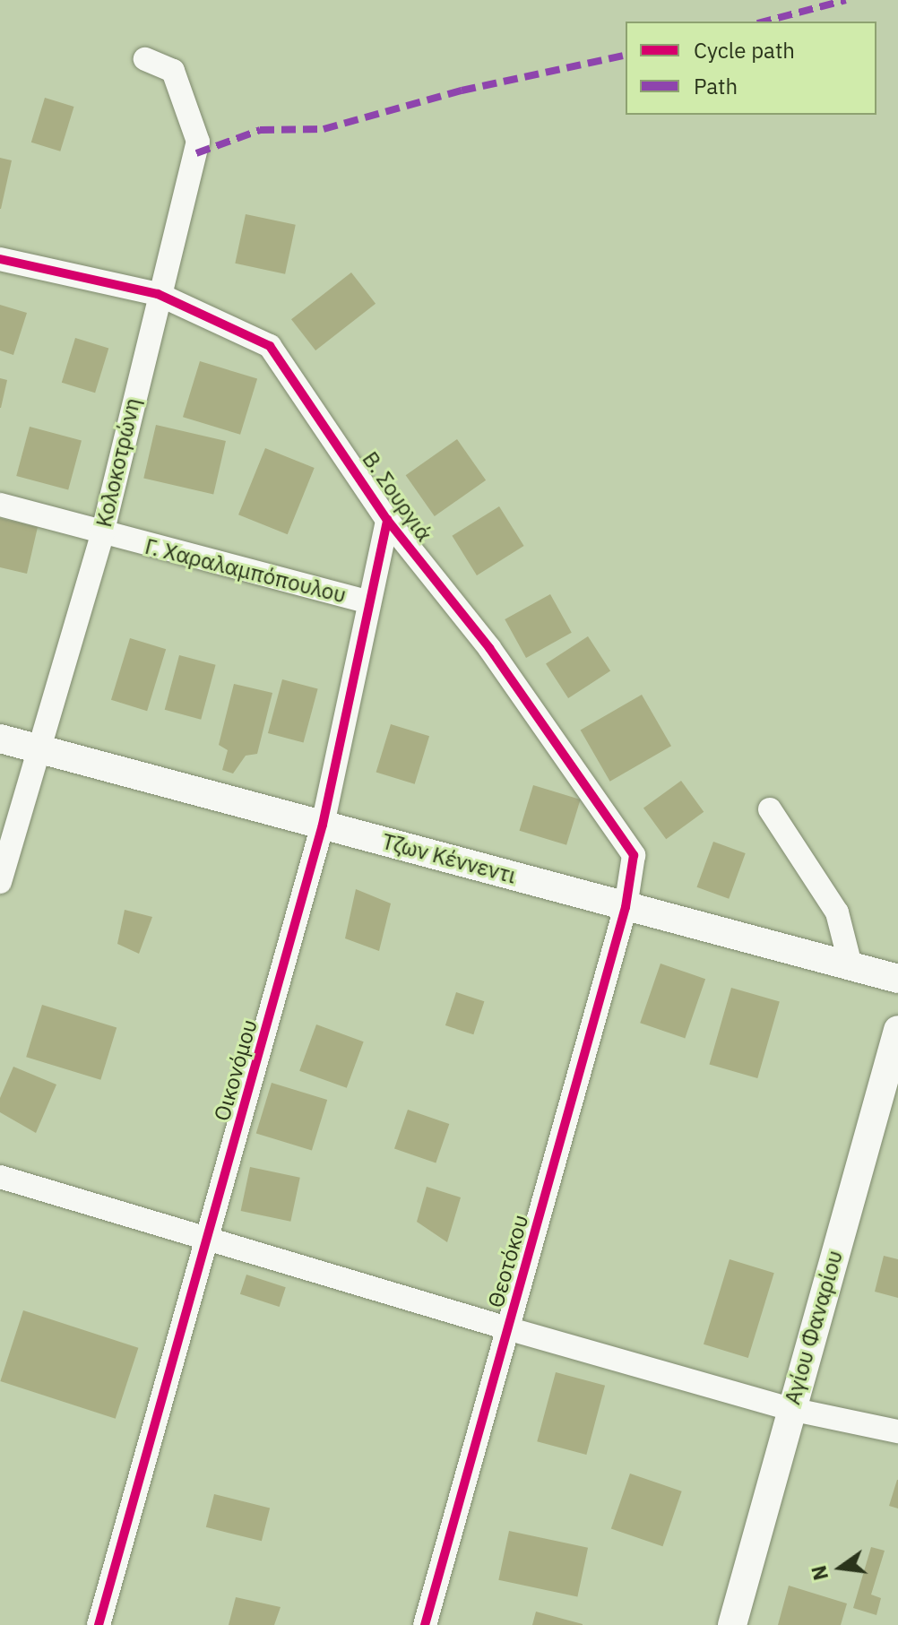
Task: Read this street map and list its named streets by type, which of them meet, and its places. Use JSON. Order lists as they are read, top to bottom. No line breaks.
{"streets":{"street":["Κολοκοτρώνη","Β. Σουργιά","Γ. Χαραλαμπόπουλου","Τζων Κέννεντι","Οικονόμου","Θεοτόκου","Αγίου Φαναρίου"]},"crossings":[["Κολοκοτρώνη","Β. Σουργιά"],["Κολοκοτρώνη","Γ. Χαραλαμπόπουλου"],["Κολοκοτρώνη","Τζων Κέννεντι"],["Β. Σουργιά","Τζων Κέννεντι"],["Β. Σουργιά","Οικονόμου"],["Β. Σουργιά","Θεοτόκου"],["Γ. Χαραλαμπόπουλου","Οικονόμου"],["Τζων Κέννεντι","Οικονόμου"],["Τζων Κέννεντι","Θεοτόκου"]],"legend":["Cycle path","Path"],"north":"left"}
